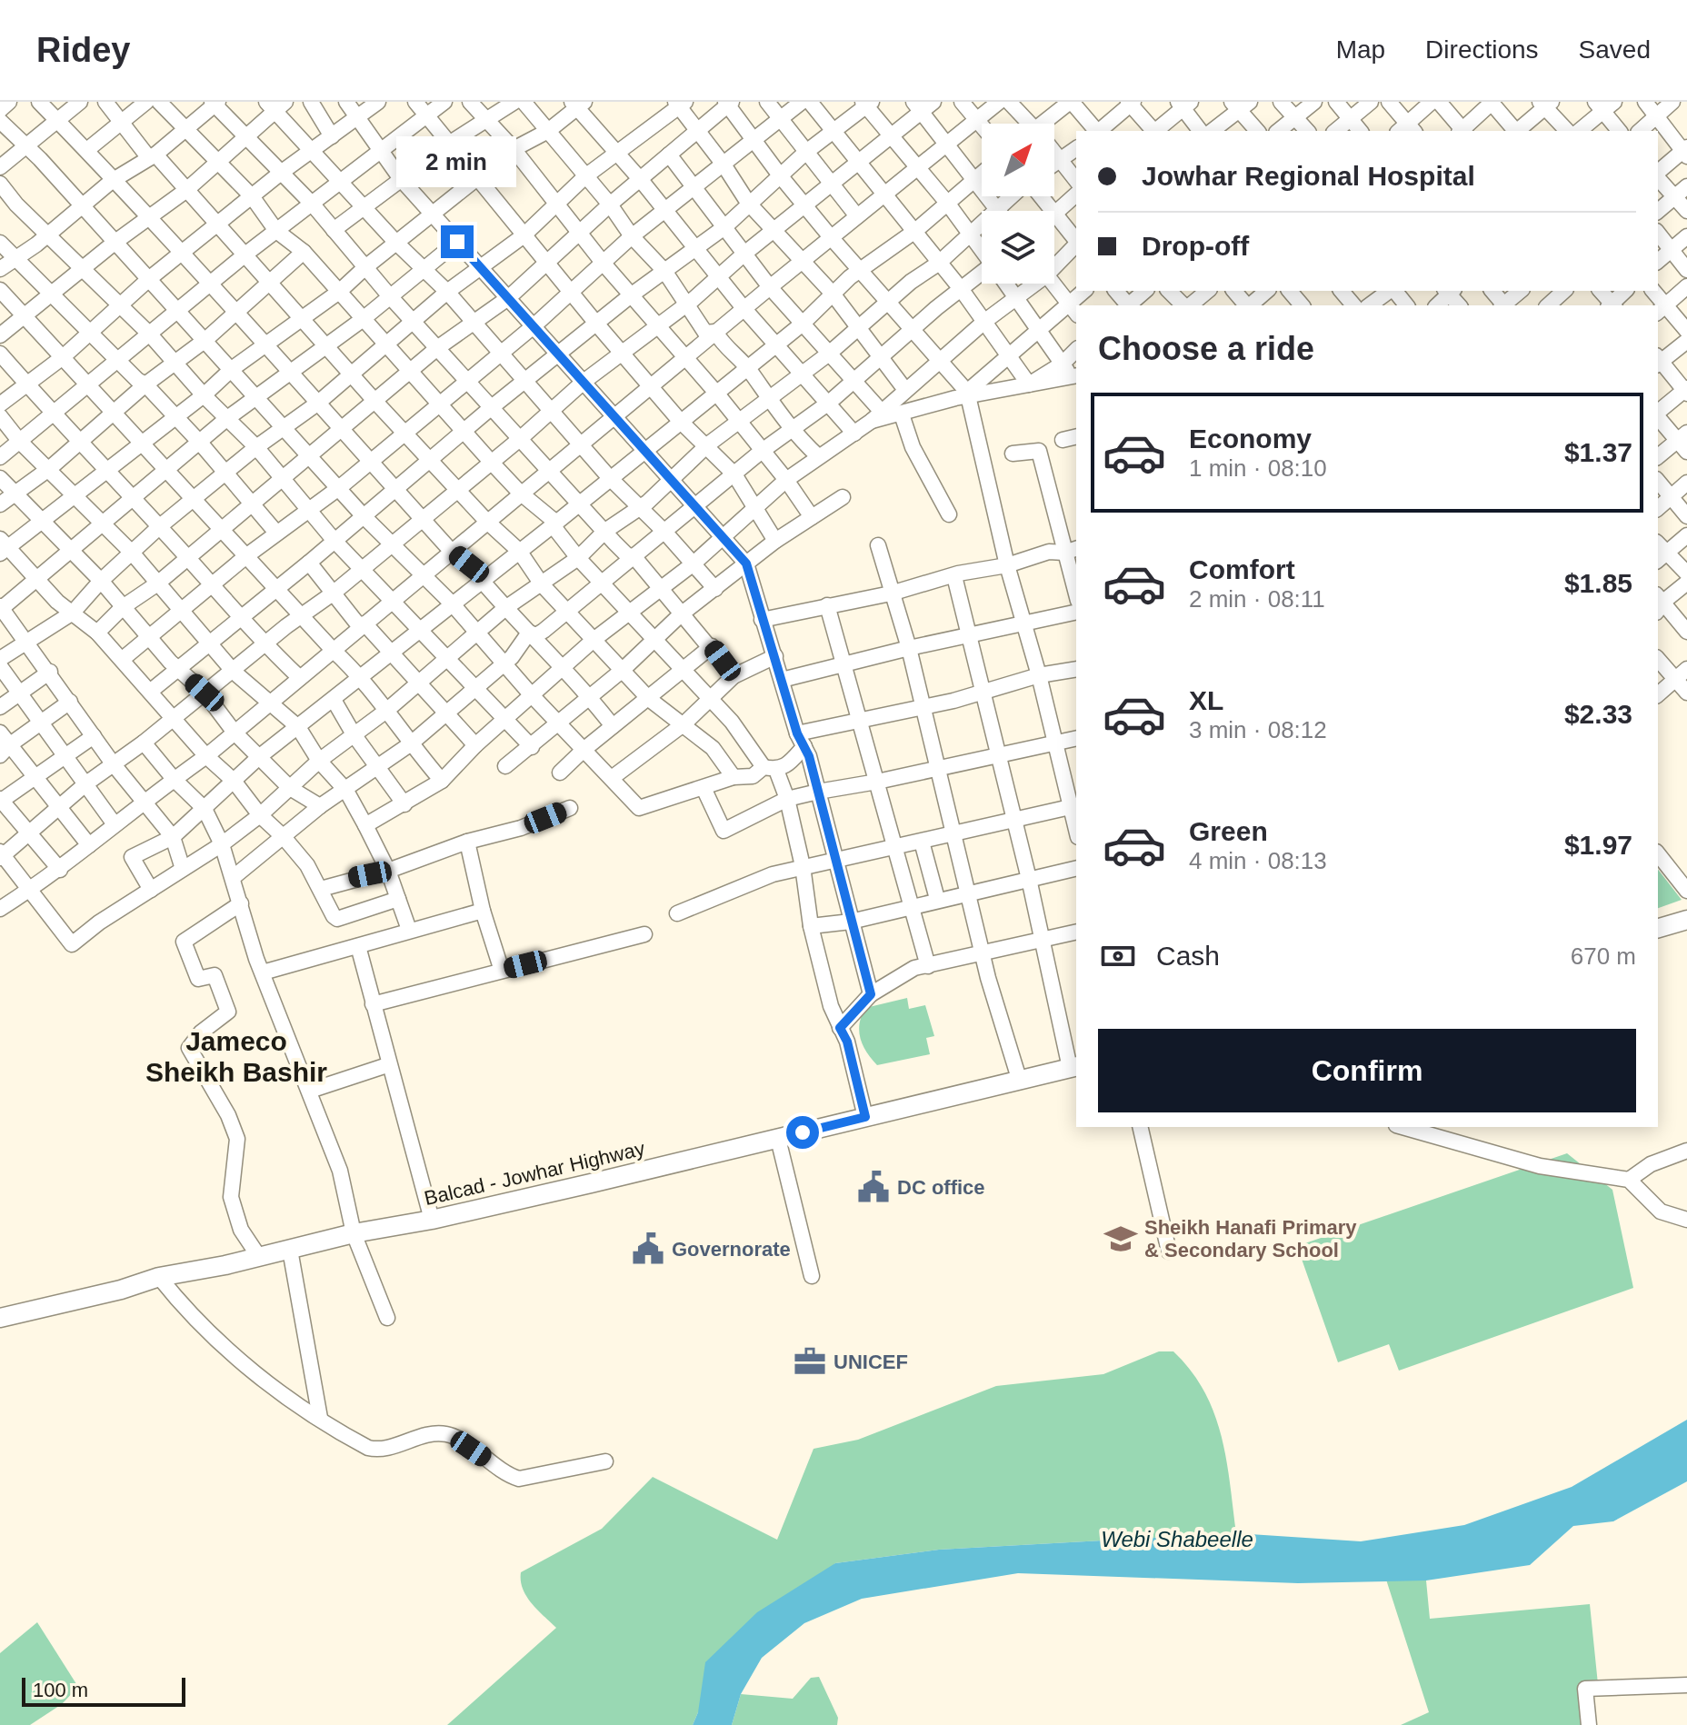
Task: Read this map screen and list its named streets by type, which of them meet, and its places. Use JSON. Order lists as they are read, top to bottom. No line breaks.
{"streets":{"main road":["Balcad - Jowhar Highway"]},"districts":["Jameco Sheikh Bashir"],"water":["Webi Shabeelle"],"places":{"public building":["DC office","Governorate"],"school or university":["Sheikh Hanafi Primary & Secondary School"],"office":["UNICEF"]},"scale_bar":"100 m","north":"top right","page":{"header":"Ridey","nav":["Map","Directions","Saved"],"banner":["Jowhar Regional Hospital","Drop-off"],"bubble":"2 min","heading":"Choose a ride","list":[{"name":"Economy","note":"1 min · 08:10","value":"$1.37"},{"name":"Comfort","note":"2 min · 08:11","value":"$1.85"},{"name":"XL","note":"3 min · 08:12","value":"$2.33"},{"name":"Green","note":"4 min · 08:13","value":"$1.97"}],"pay":["Cash","670 m"],"buttons":"Confirm","scale":"100 m"}}
